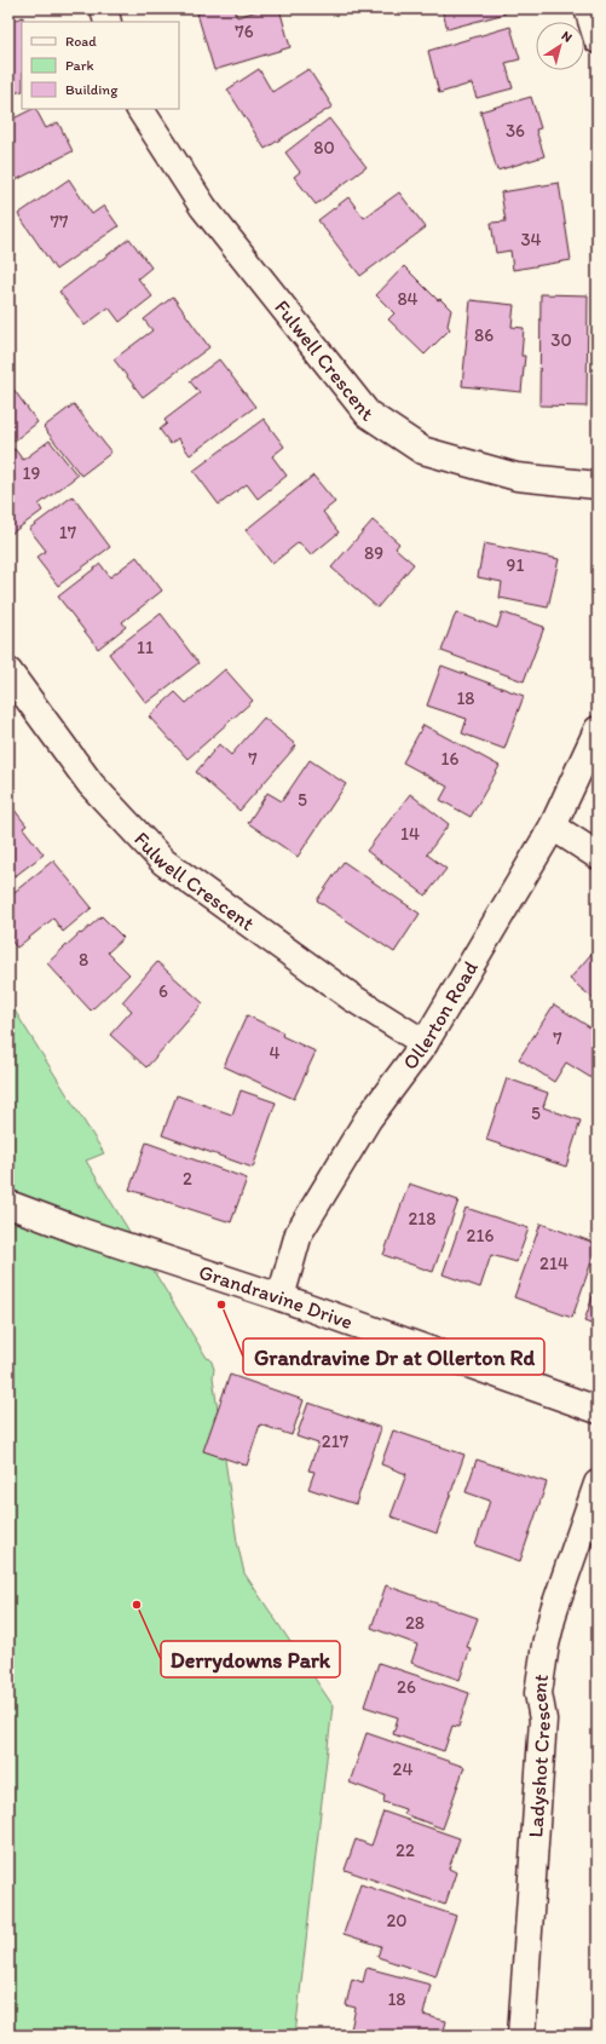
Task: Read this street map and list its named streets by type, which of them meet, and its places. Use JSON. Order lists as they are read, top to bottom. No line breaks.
{"streets":{"street":["Fulwell Crescent","Ollerton Road","Grandravine Drive","Ladyshot Crescent"]},"crossings":[["Fulwell Crescent","Ollerton Road"],["Ollerton Road","Grandravine Drive"]],"places":["Grandravine Dr at Ollerton Rd","Derrydowns Park"],"house_numbers":["76","36","80","77","34","84","86","30","19","17","89","91","11","18","7","16","5","14","8","6","7","4","5","2","218","216","214","217","28","26","24","22","20","18"],"legend":["Road","Park","Building"],"north":"top right"}
